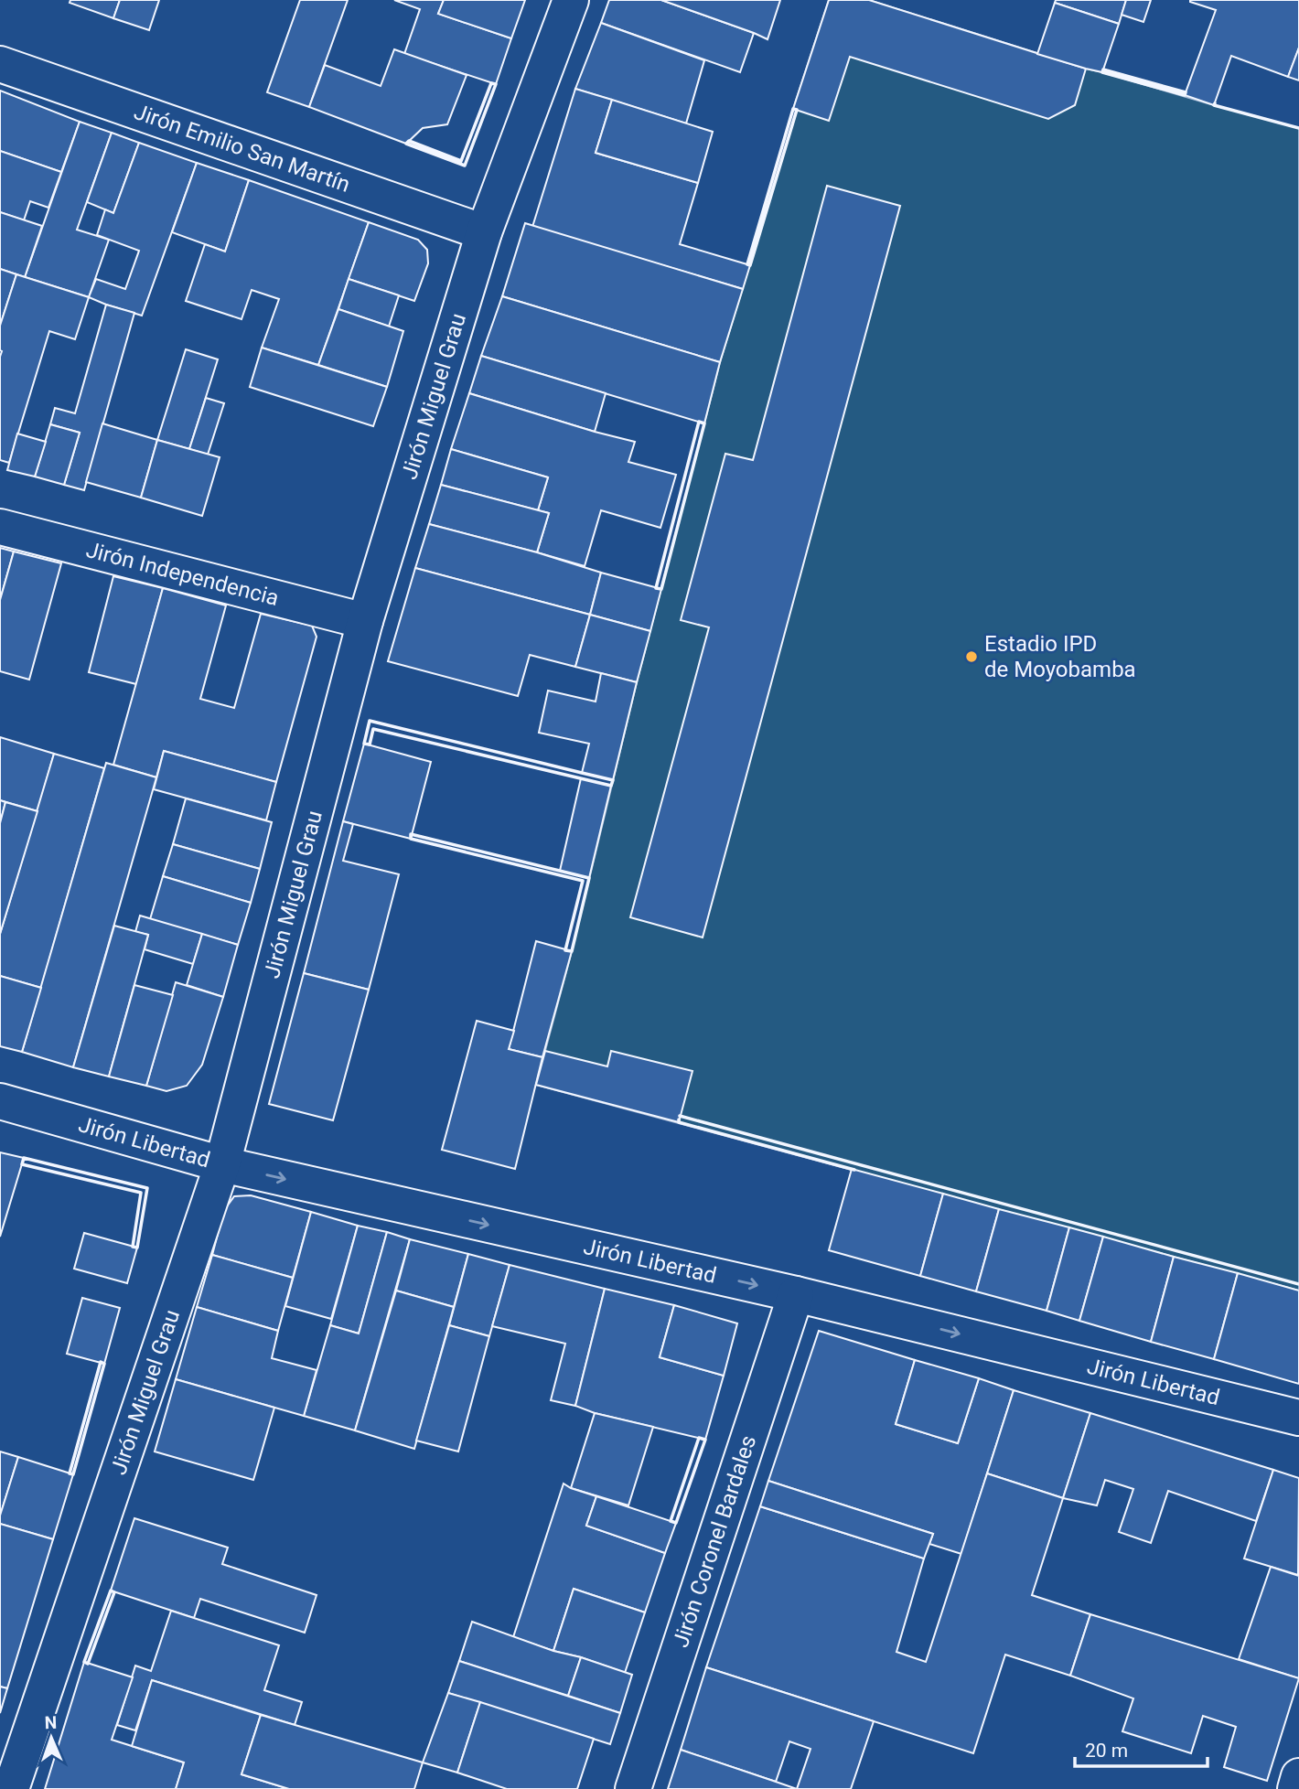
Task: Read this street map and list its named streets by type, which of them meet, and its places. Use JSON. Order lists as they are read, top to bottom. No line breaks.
{"streets":{"street":["Jirón Emilio San Martín","Jirón Miguel Grau","Jirón Independencia","Jirón Libertad","Jirón Coronel Bardales"]},"crossings":[["Jirón Emilio San Martín","Jirón Miguel Grau"],["Jirón Miguel Grau","Jirón Independencia"],["Jirón Miguel Grau","Jirón Libertad"],["Jirón Libertad","Jirón Coronel Bardales"]],"one_way":["Jirón Libertad"],"places":["Estadio IPD de Moyobamba"],"scale_bar":"20 m","north":"top"}
